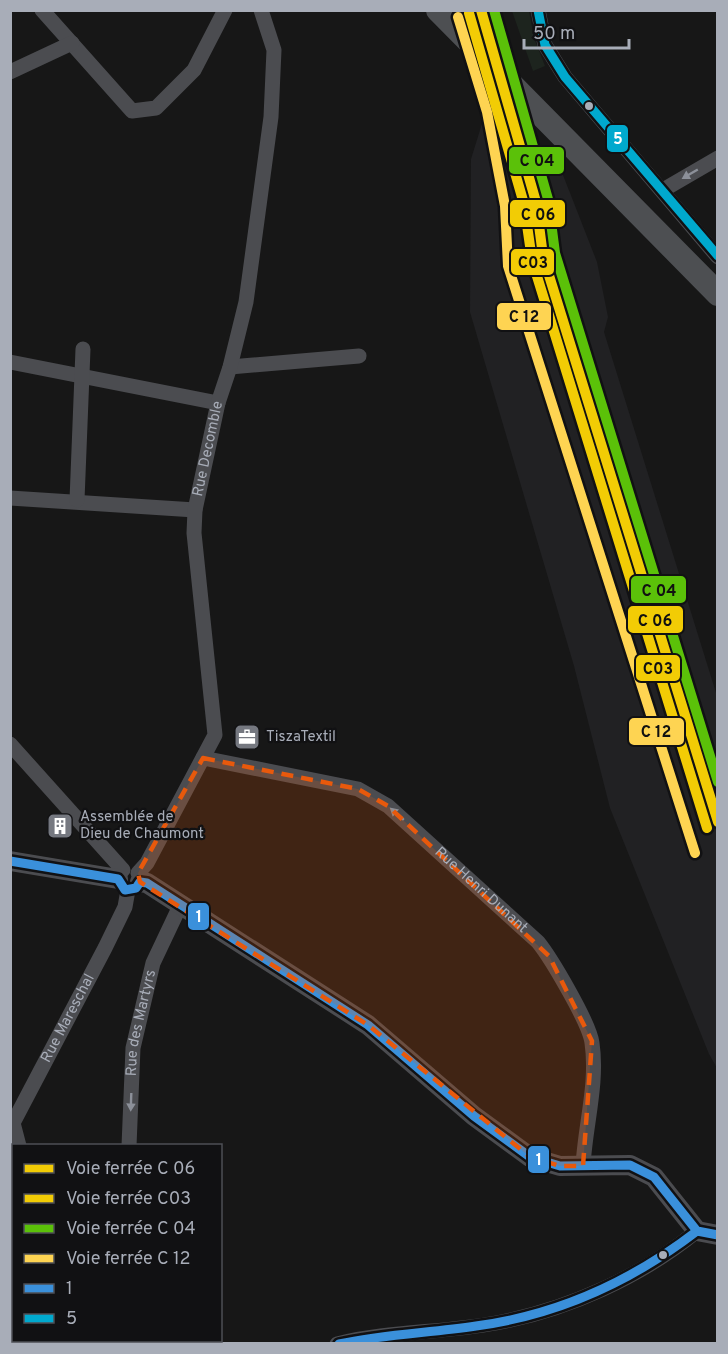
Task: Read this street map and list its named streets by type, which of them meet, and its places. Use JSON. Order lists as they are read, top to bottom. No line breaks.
{"streets":{"street":["Rue Decomble","Rue Henri Dunant","Rue Mareschal","Rue des Martyrs"]},"crossings":[["Rue Decomble","Rue Henri Dunant"],["Rue Decomble","Rue Mareschal"]],"one_way":["Rue Henri Dunant","Rue des Martyrs"],"places":{"office":["TiszaTextil"],"building":["Assemblée de Dieu de Chaumont"]},"lines":["transit line 5","rail line C03","transit line 1"],"legend":["Voie ferrée C 06","Voie ferrée C03","Voie ferrée C 04","Voie ferrée C 12","1","5"],"scale_bar":"50 m"}
